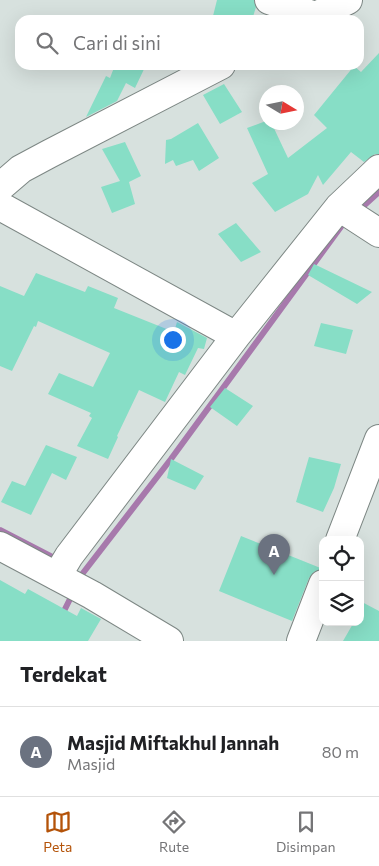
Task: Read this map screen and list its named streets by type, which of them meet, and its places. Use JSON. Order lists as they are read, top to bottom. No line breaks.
{"north":"right","page":{"search":"Cari di sini","pins":"A","heading":"Terdekat","list":[{"mark":"A","name":"Masjid Miftakhul Jannah","note":"Masjid","value":"80 m"}],"nav":["Peta","Rute","Disimpan"]}}
